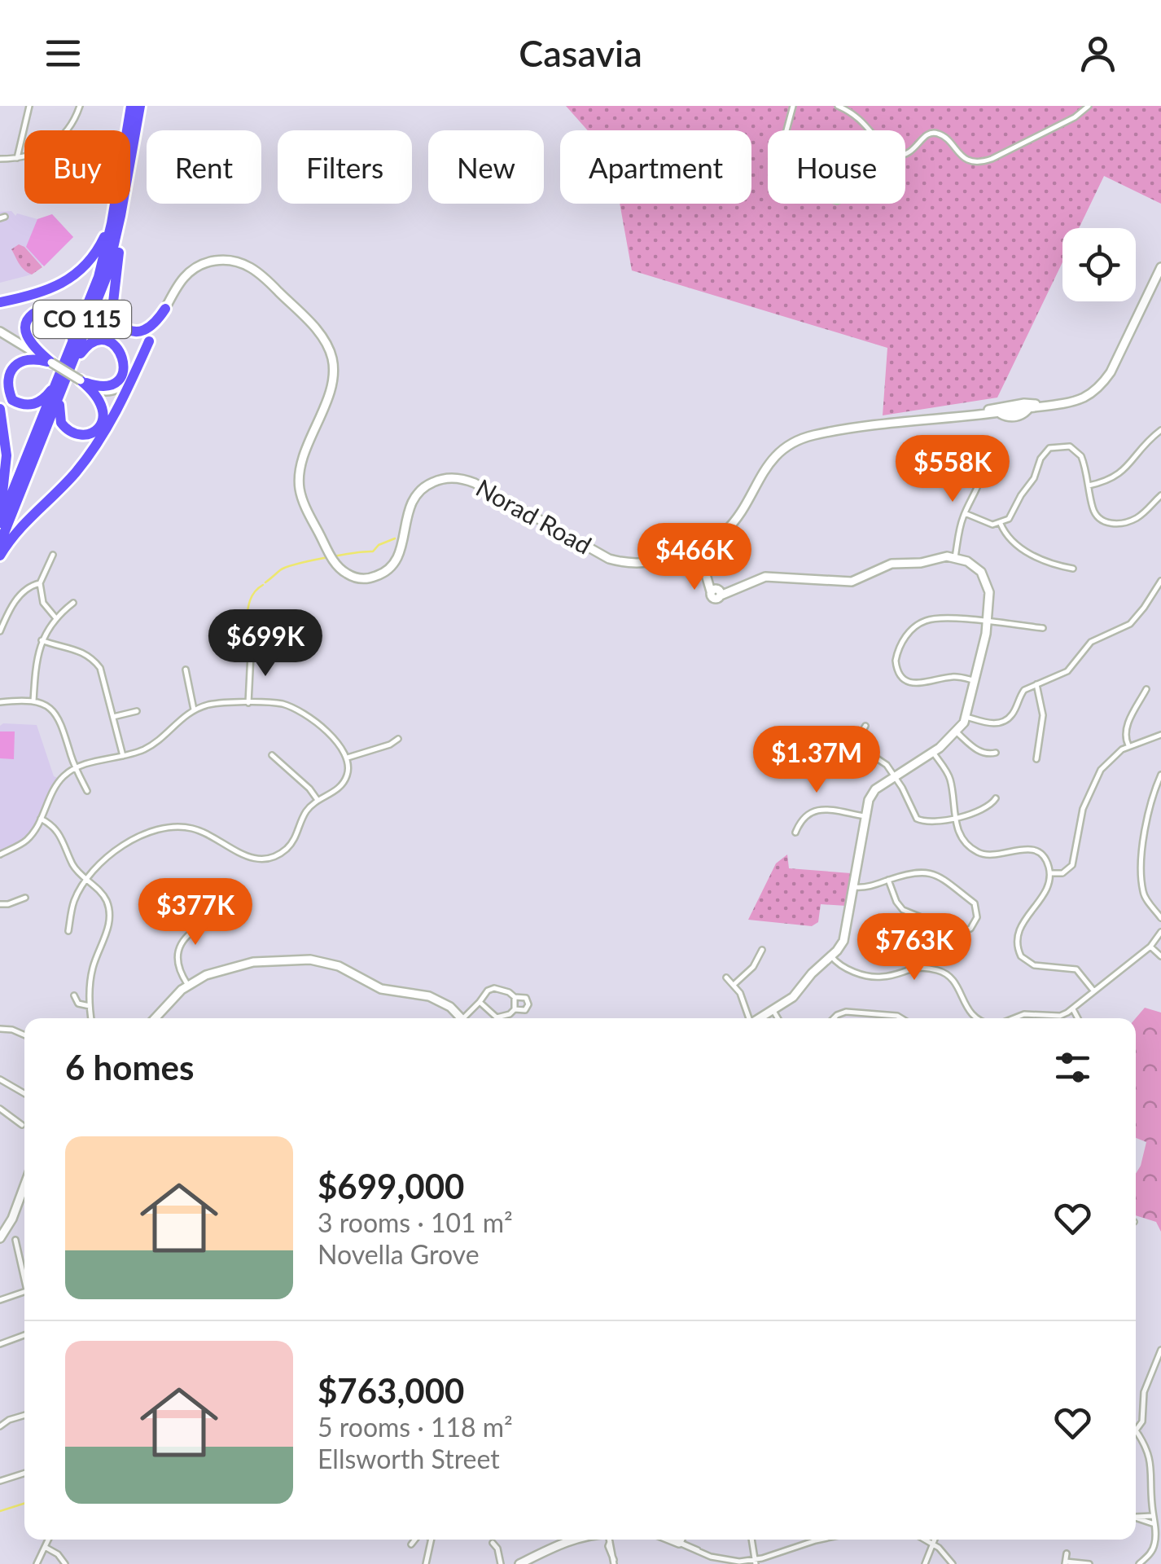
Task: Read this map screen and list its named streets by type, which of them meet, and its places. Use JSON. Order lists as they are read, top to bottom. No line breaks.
{"streets":{"highway":["CO 115"],"street":["Norad Road"]},"page":{"header":"Casavia","chip":["Buy","Rent","Filters","New","Apartment","House"],"price":["$558K","$466K","$699K","$1.37M","$377K","$763K"],"heading":"6 homes","list":[{"name":"$699,000","note":"3 rooms · 101 m² · Novella Grove"},{"name":"$763,000","note":"5 rooms · 118 m² · Ellsworth Street"}]}}
